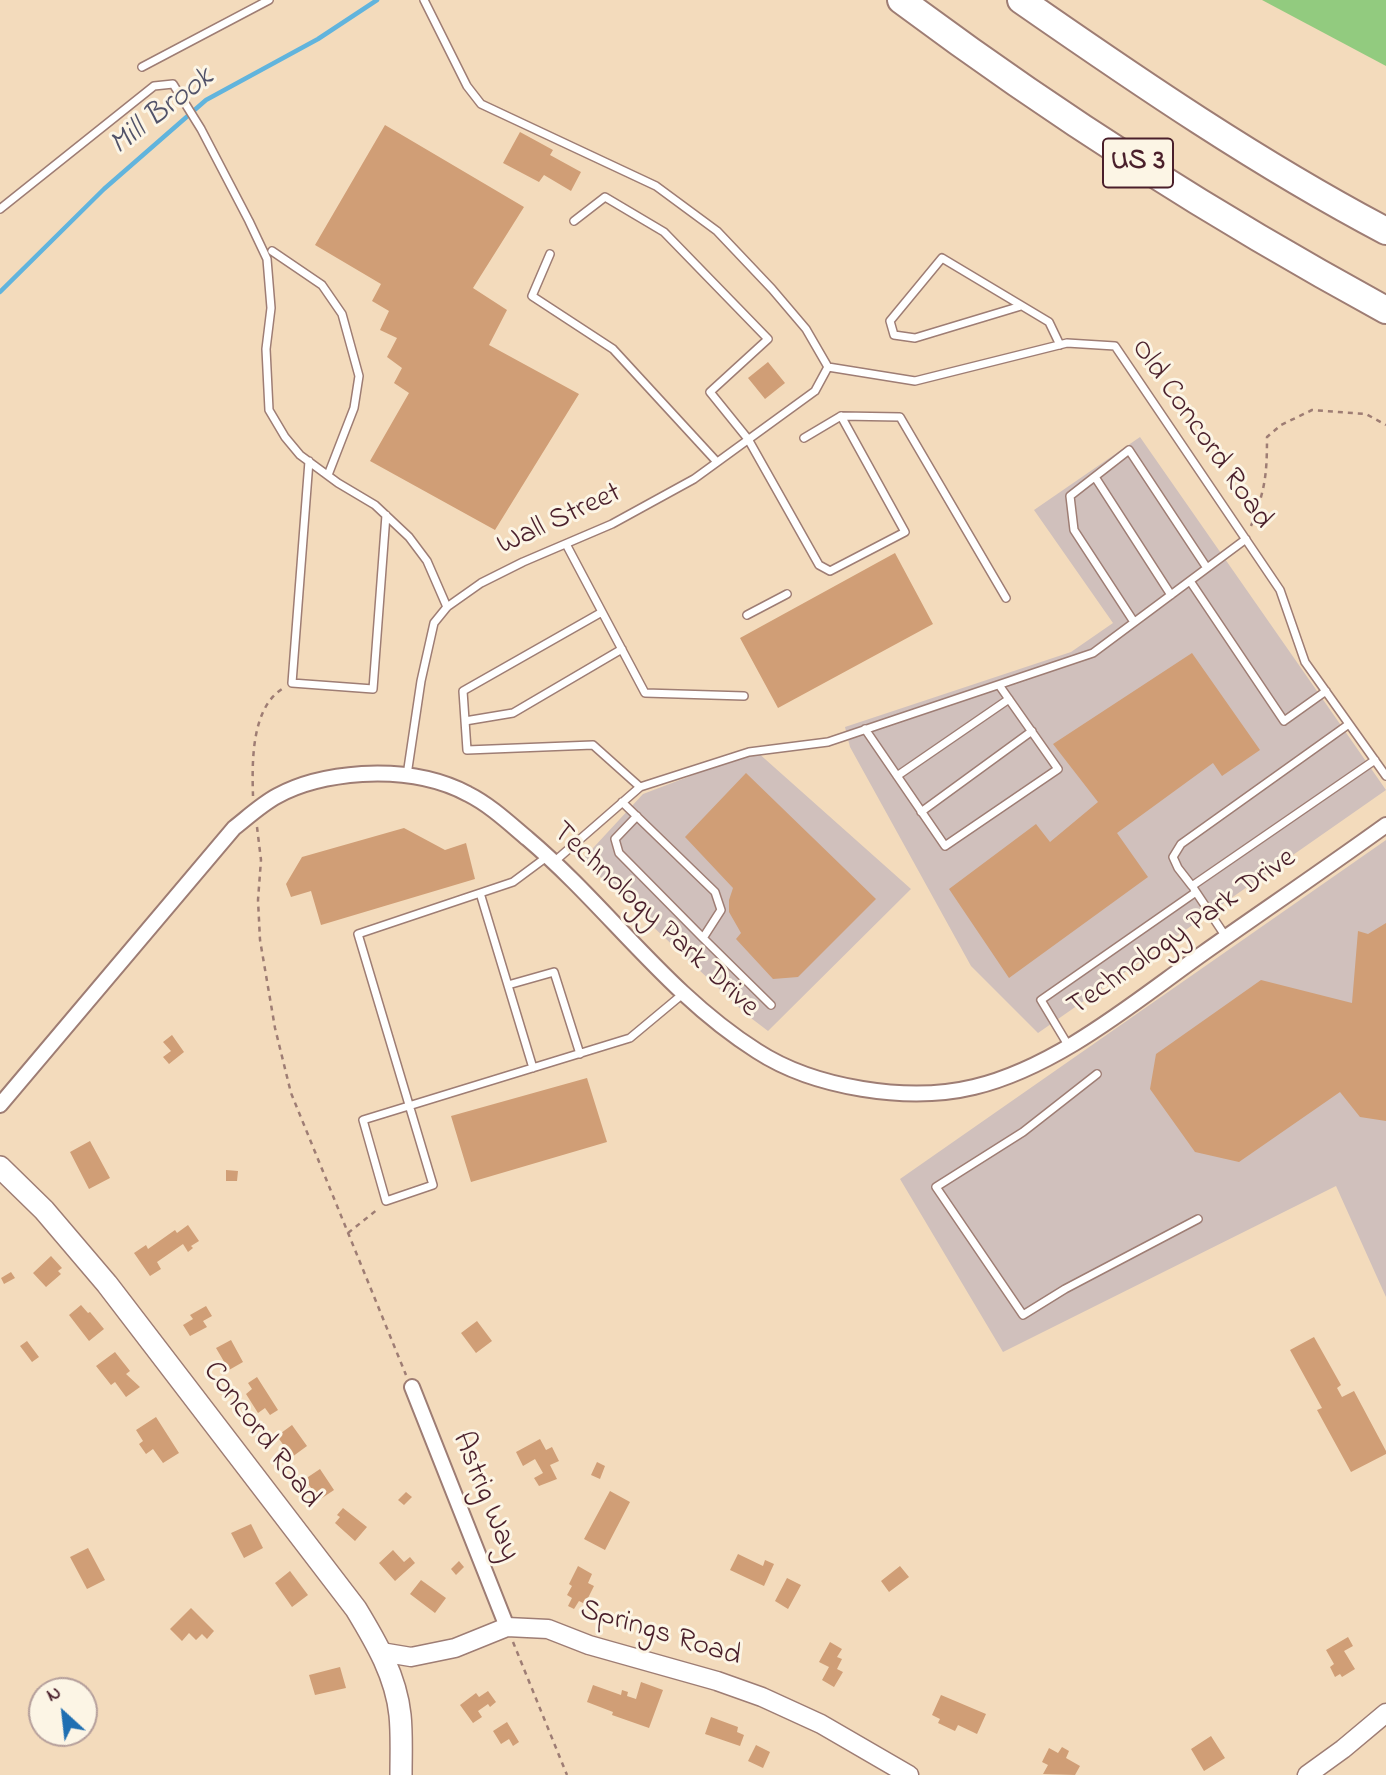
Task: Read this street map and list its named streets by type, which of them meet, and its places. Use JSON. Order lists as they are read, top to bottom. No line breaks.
{"streets":{"highway":["US 3"],"main road":["Concord Road"],"street":["Technology Park Drive","Astrig Way","Springs Road"],"lane":["Old Concord Road","Wall Street"]},"crossings":[["Old Concord Road","Wall Street"],["Wall Street","Technology Park Drive"],["Concord Road","Springs Road"],["Astrig Way","Springs Road"]],"water":["Mill Brook"],"north":"top left"}
